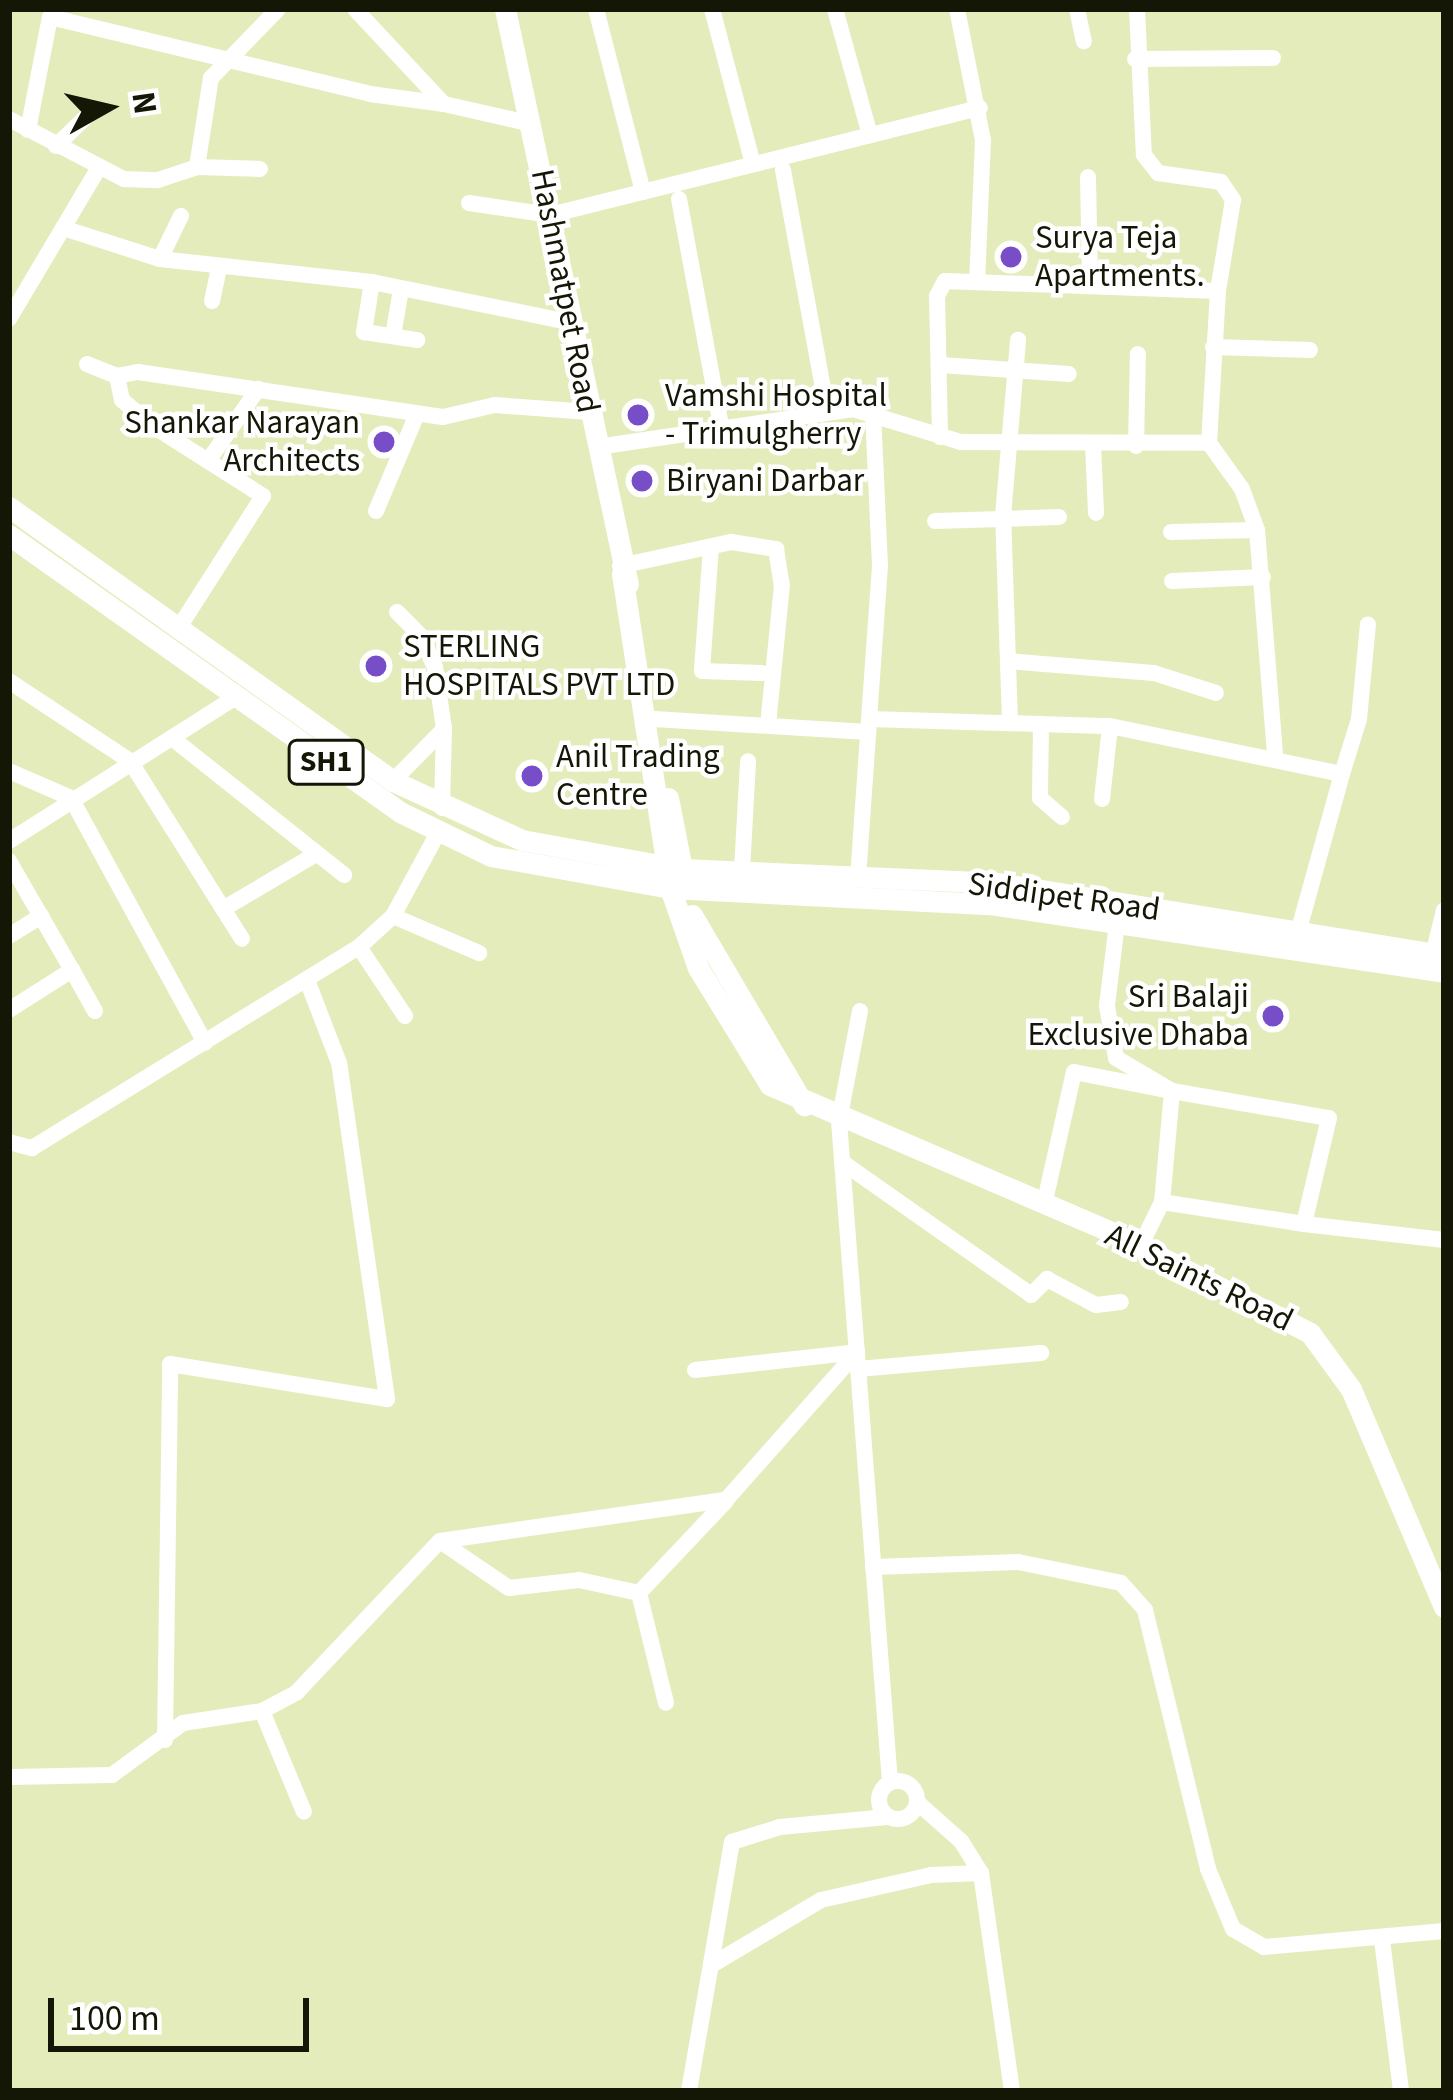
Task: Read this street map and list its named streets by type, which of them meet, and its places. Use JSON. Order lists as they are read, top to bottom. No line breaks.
{"streets":{"main road":["Hashmatpet Road","SH1","Siddipet Road","All Saints Road"]},"crossings":[["Hashmatpet Road","SH1"],["Hashmatpet Road","Siddipet Road"],["Hashmatpet Road","All Saints Road"],["SH1","Siddipet Road"],["SH1","All Saints Road"],["Siddipet Road","All Saints Road"]],"places":["Surya Teja Apartments.","Vamshi Hospital - Trimulgherry","Shankar Narayan Architects","Biryani Darbar","STERLING HOSPITALS PVT LTD","Anil Trading Centre","Sri Balaji Exclusive Dhaba"],"scale_bar":"100 m","north":"right"}
